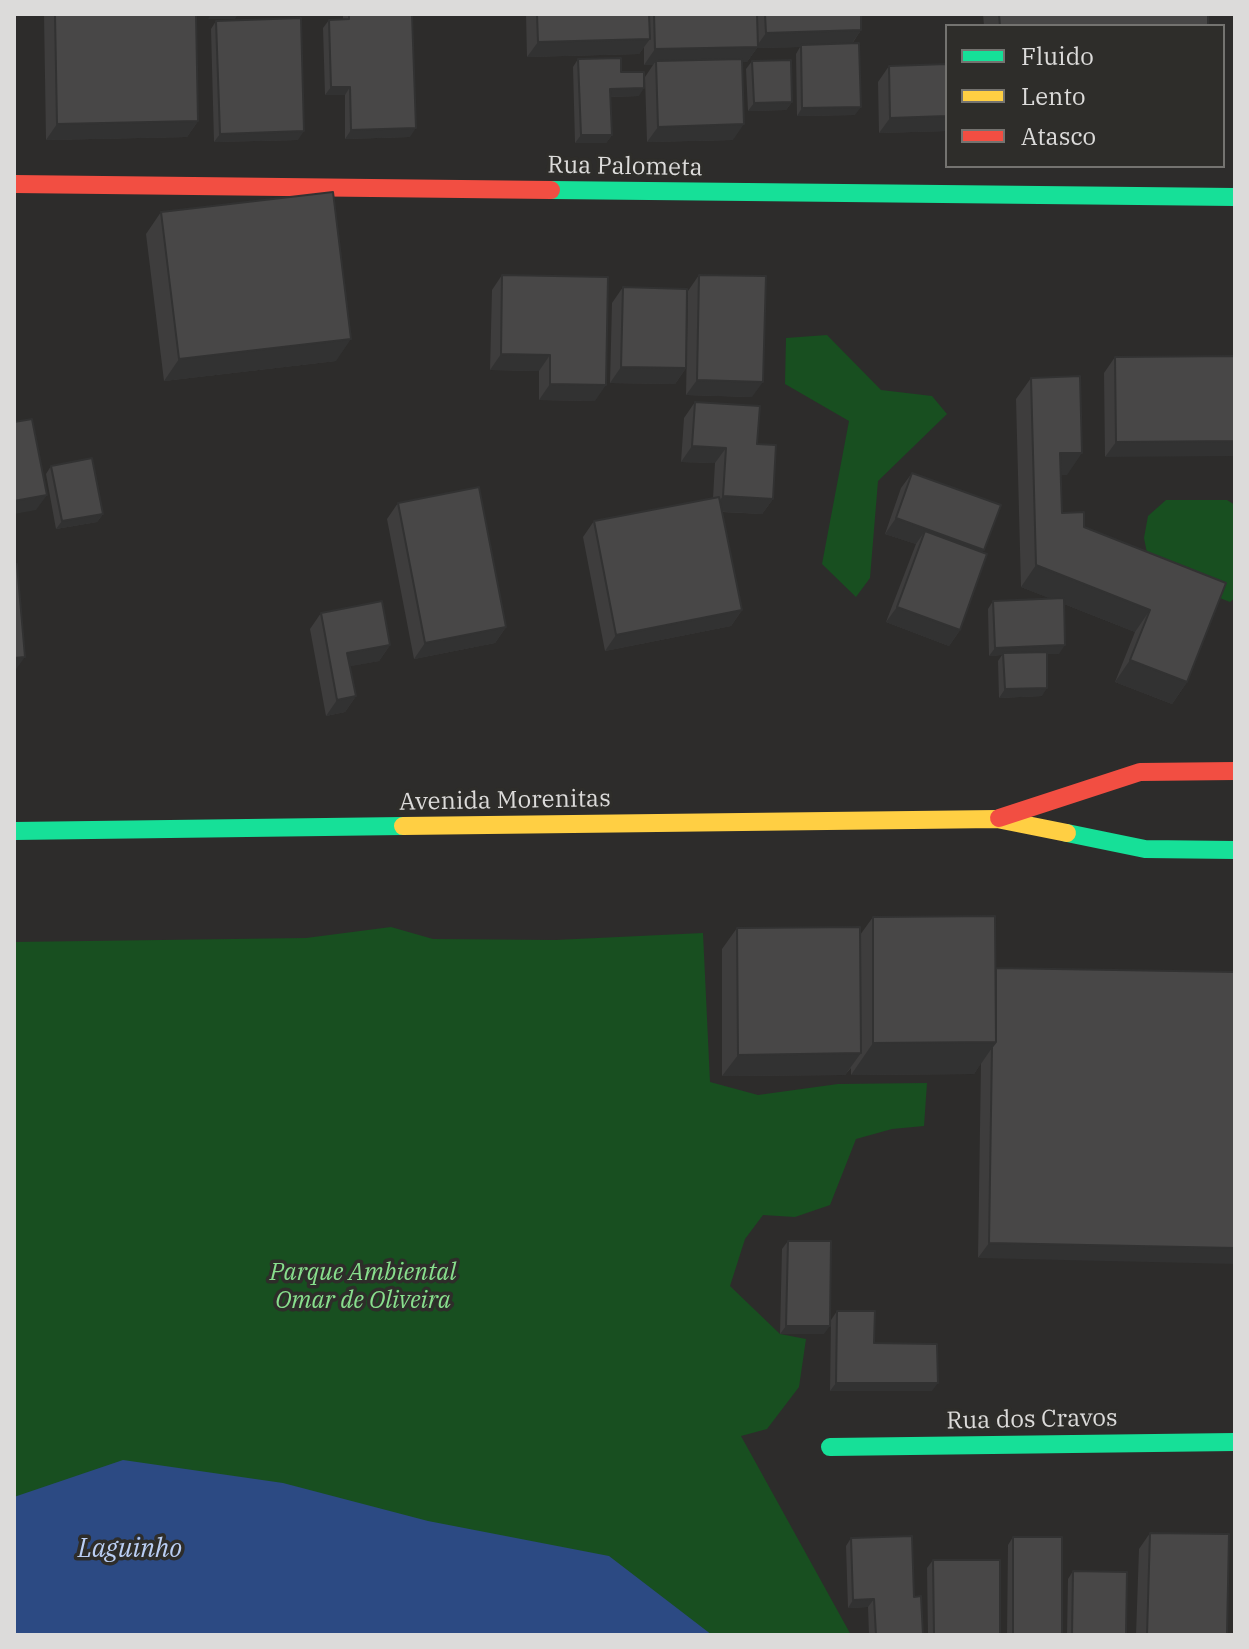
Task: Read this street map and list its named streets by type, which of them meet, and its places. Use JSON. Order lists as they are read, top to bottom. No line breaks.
{"streets":{"street":["Rua Palometa","Avenida Morenitas","Rua dos Cravos"]},"water":["Laguinho"],"parks":["Parque Ambiental Omar de Oliveira"],"legend":["Fluido","Lento","Atasco"]}
